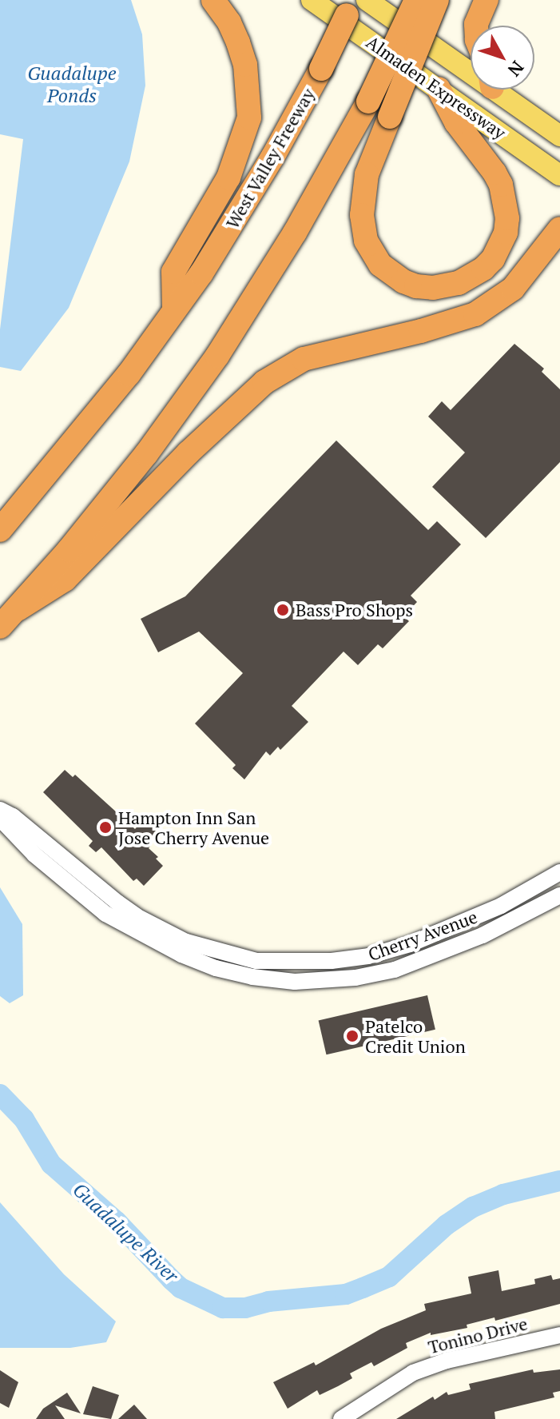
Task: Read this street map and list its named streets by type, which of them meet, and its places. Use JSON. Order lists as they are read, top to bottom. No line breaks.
{"streets":{"highway":["West Valley Freeway"],"main road":["Almaden Expressway"],"street":["Cherry Avenue","Tonino Drive"]},"water":["Guadalupe Ponds","Guadalupe River"],"places":["Bass Pro Shops","Hampton Inn San Jose Cherry Avenue","Patelco Credit Union"],"north":"bottom right"}
